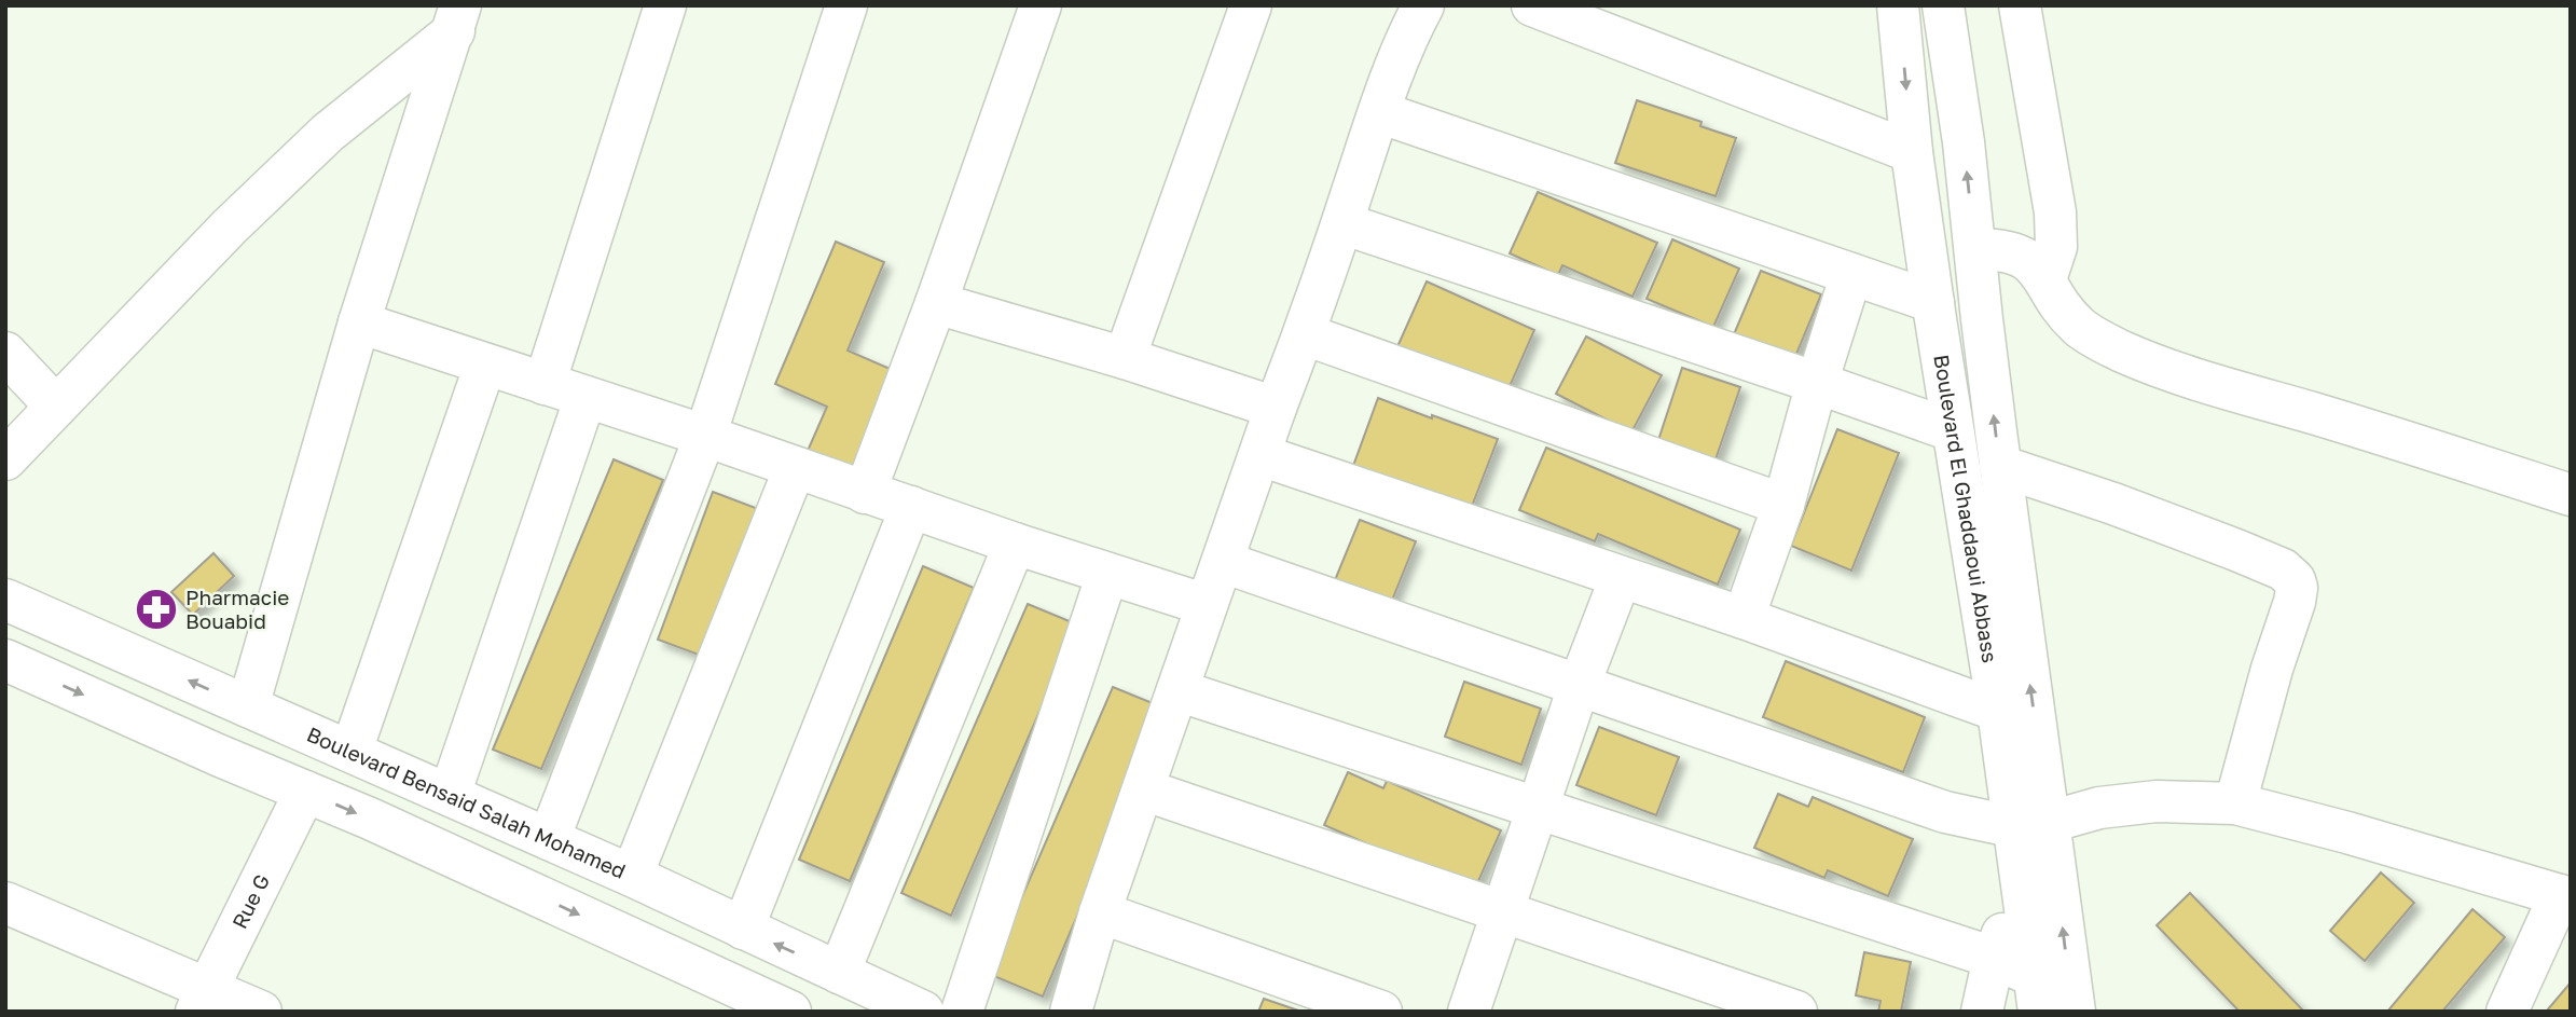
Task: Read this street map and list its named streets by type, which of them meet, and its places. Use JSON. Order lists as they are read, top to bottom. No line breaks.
{"streets":{"street":["Boulevard El Ghaddaoui Abbass","Boulevard Bensaid Salah Mohamed","Rue G"]},"places":{"pharmacy":["Pharmacie Bouabid"]}}
